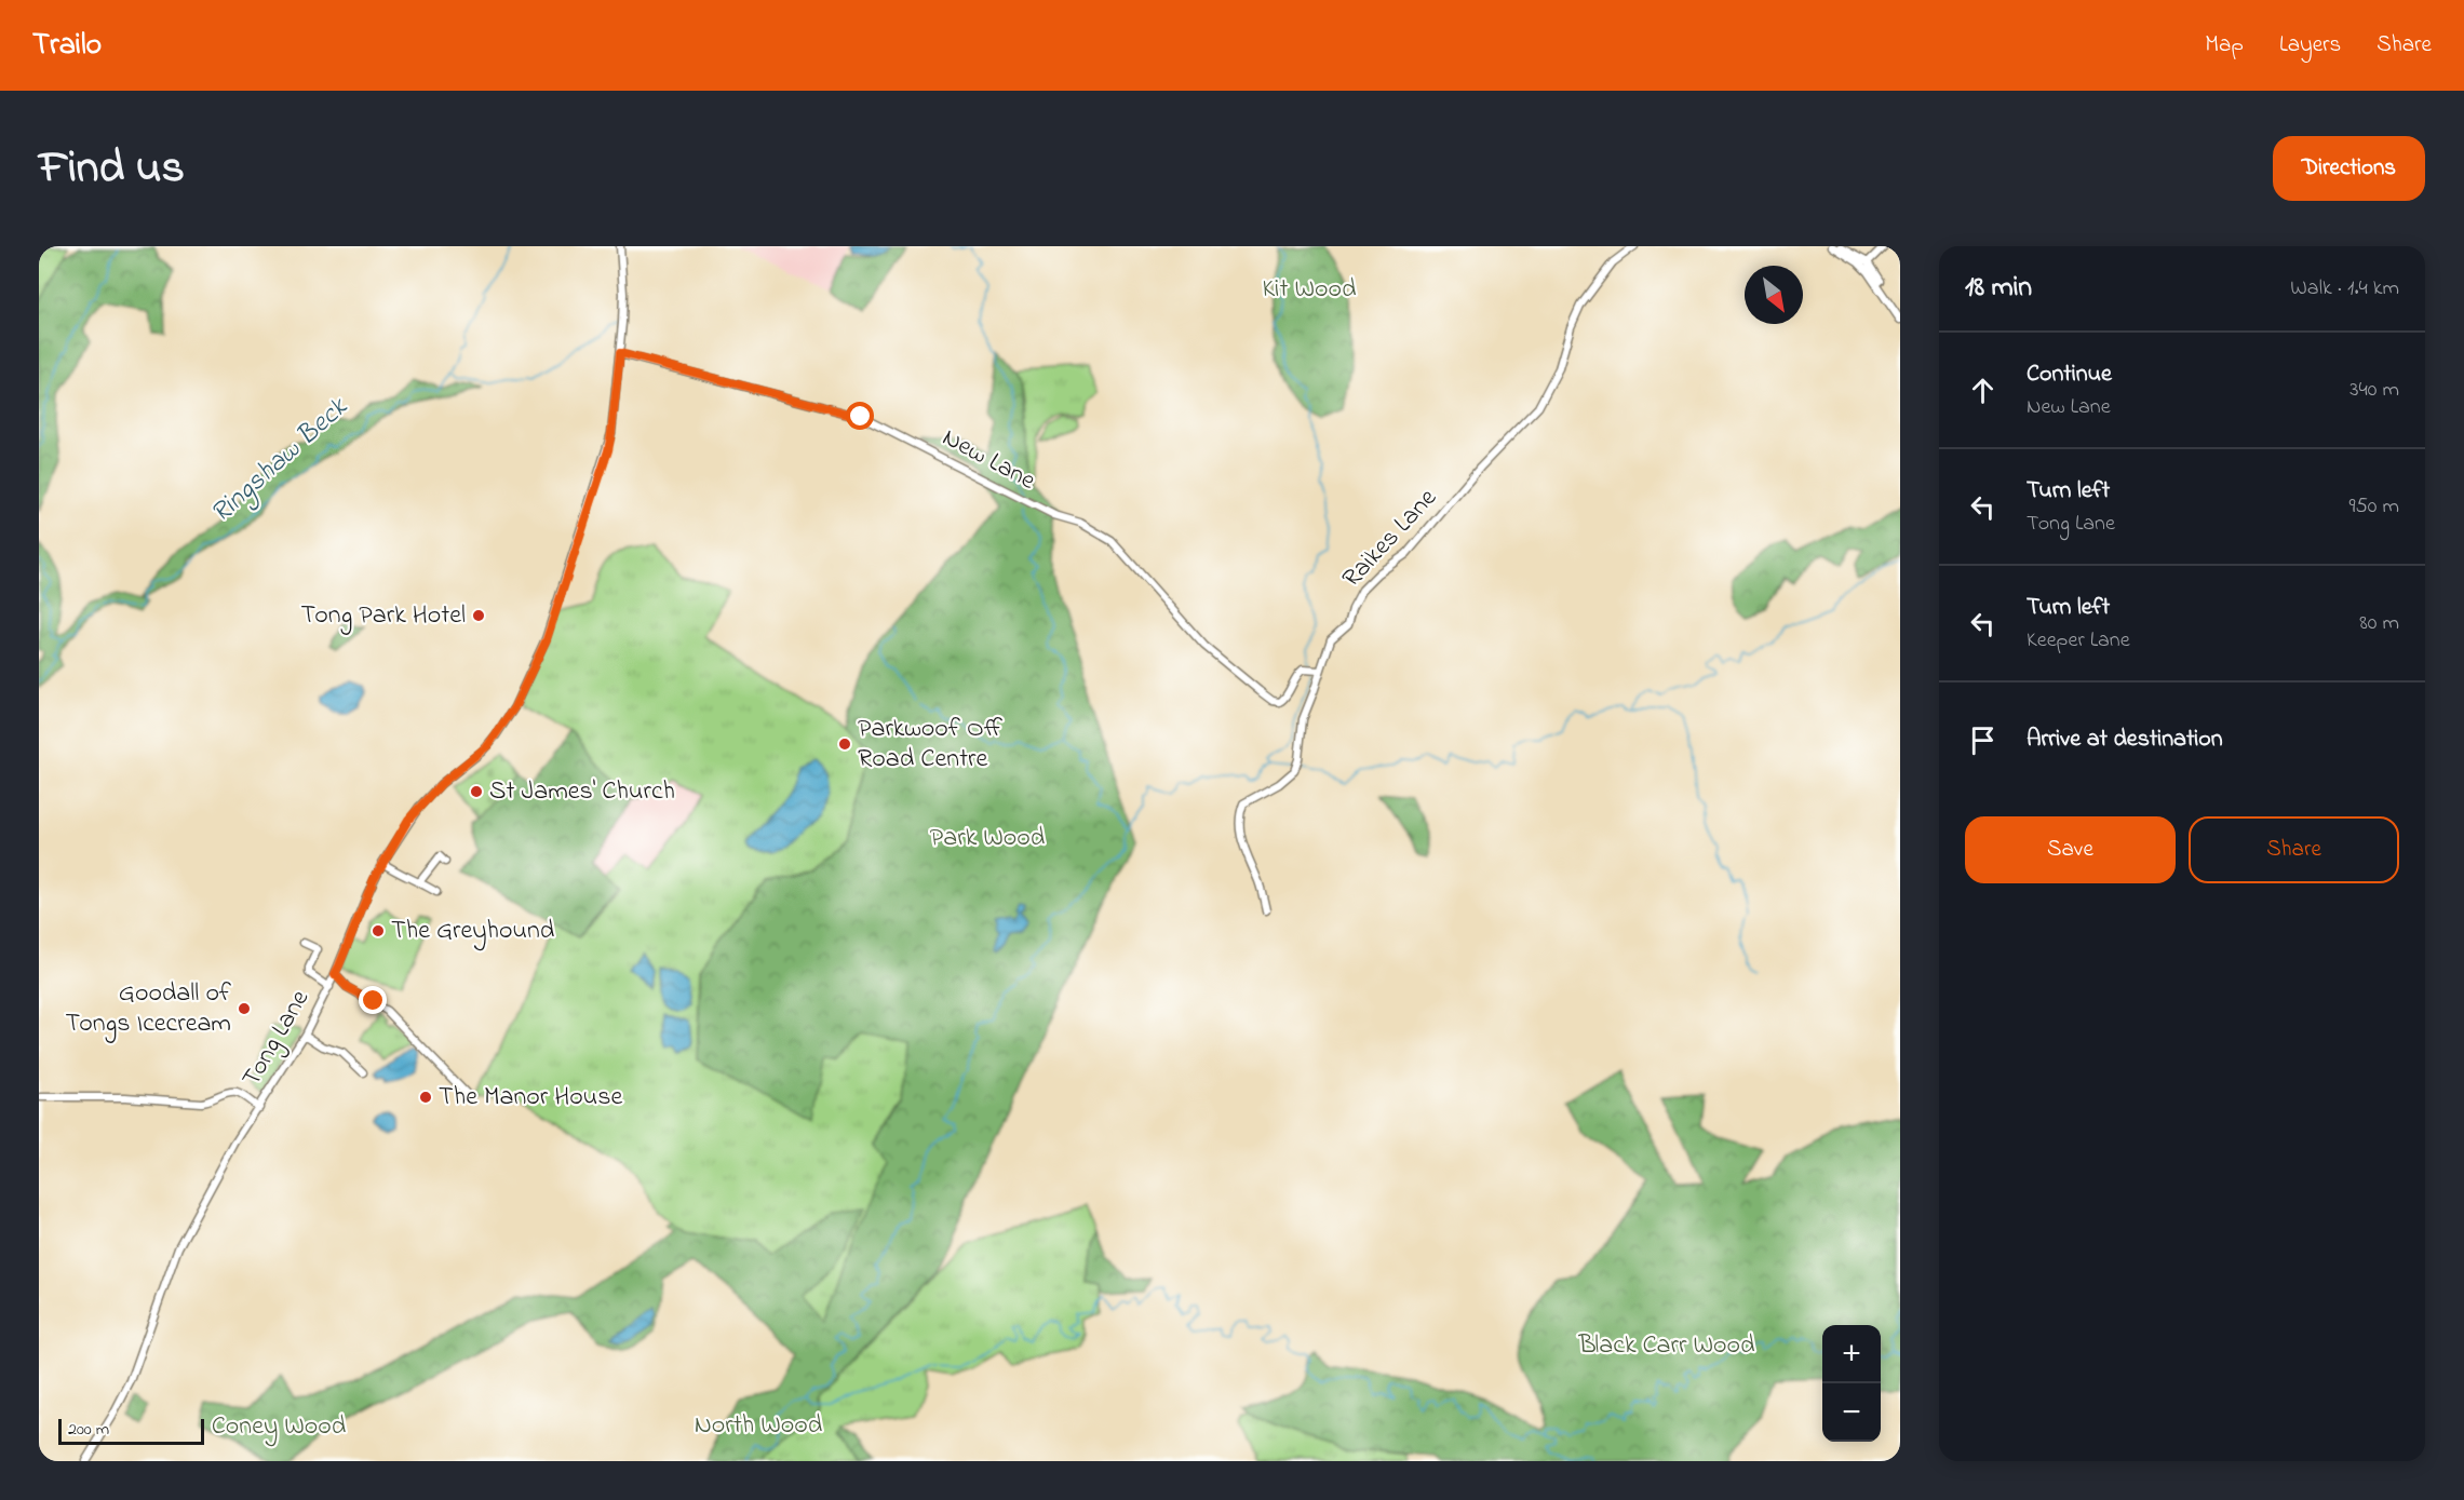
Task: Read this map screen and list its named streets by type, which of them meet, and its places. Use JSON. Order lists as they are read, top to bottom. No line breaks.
{"streets":{"street":["New Lane","Raikes Lane","Tong Lane"]},"crossings":[["New Lane","Raikes Lane"],["New Lane","Tong Lane"]],"water":["Ringshaw Beck"],"parks":["Kit Wood","Park Wood","Black Carr Wood","North Wood","Coney Wood"],"places":["Tong Park Hotel","Parkwoof Off Road Centre","St James' Church","The Greyhound","Goodall of Tongs Icecream","The Manor House"],"scale_bar":"200 m","north":"bottom right","page":{"header":"Trailo","nav":["Map","Layers","Share"],"title":"Find us","buttons":["Directions",["Save","Share"]],"heading":["18 min","Walk · 1.4 km"],"list":[["Continue","New Lane","340 m"],["Turn left","Tong Lane","950 m"],["Turn left","Keeper Lane","80 m"],"Arrive at destination"],"map_buttons":["+","−"],"scale":"200 m"}}
